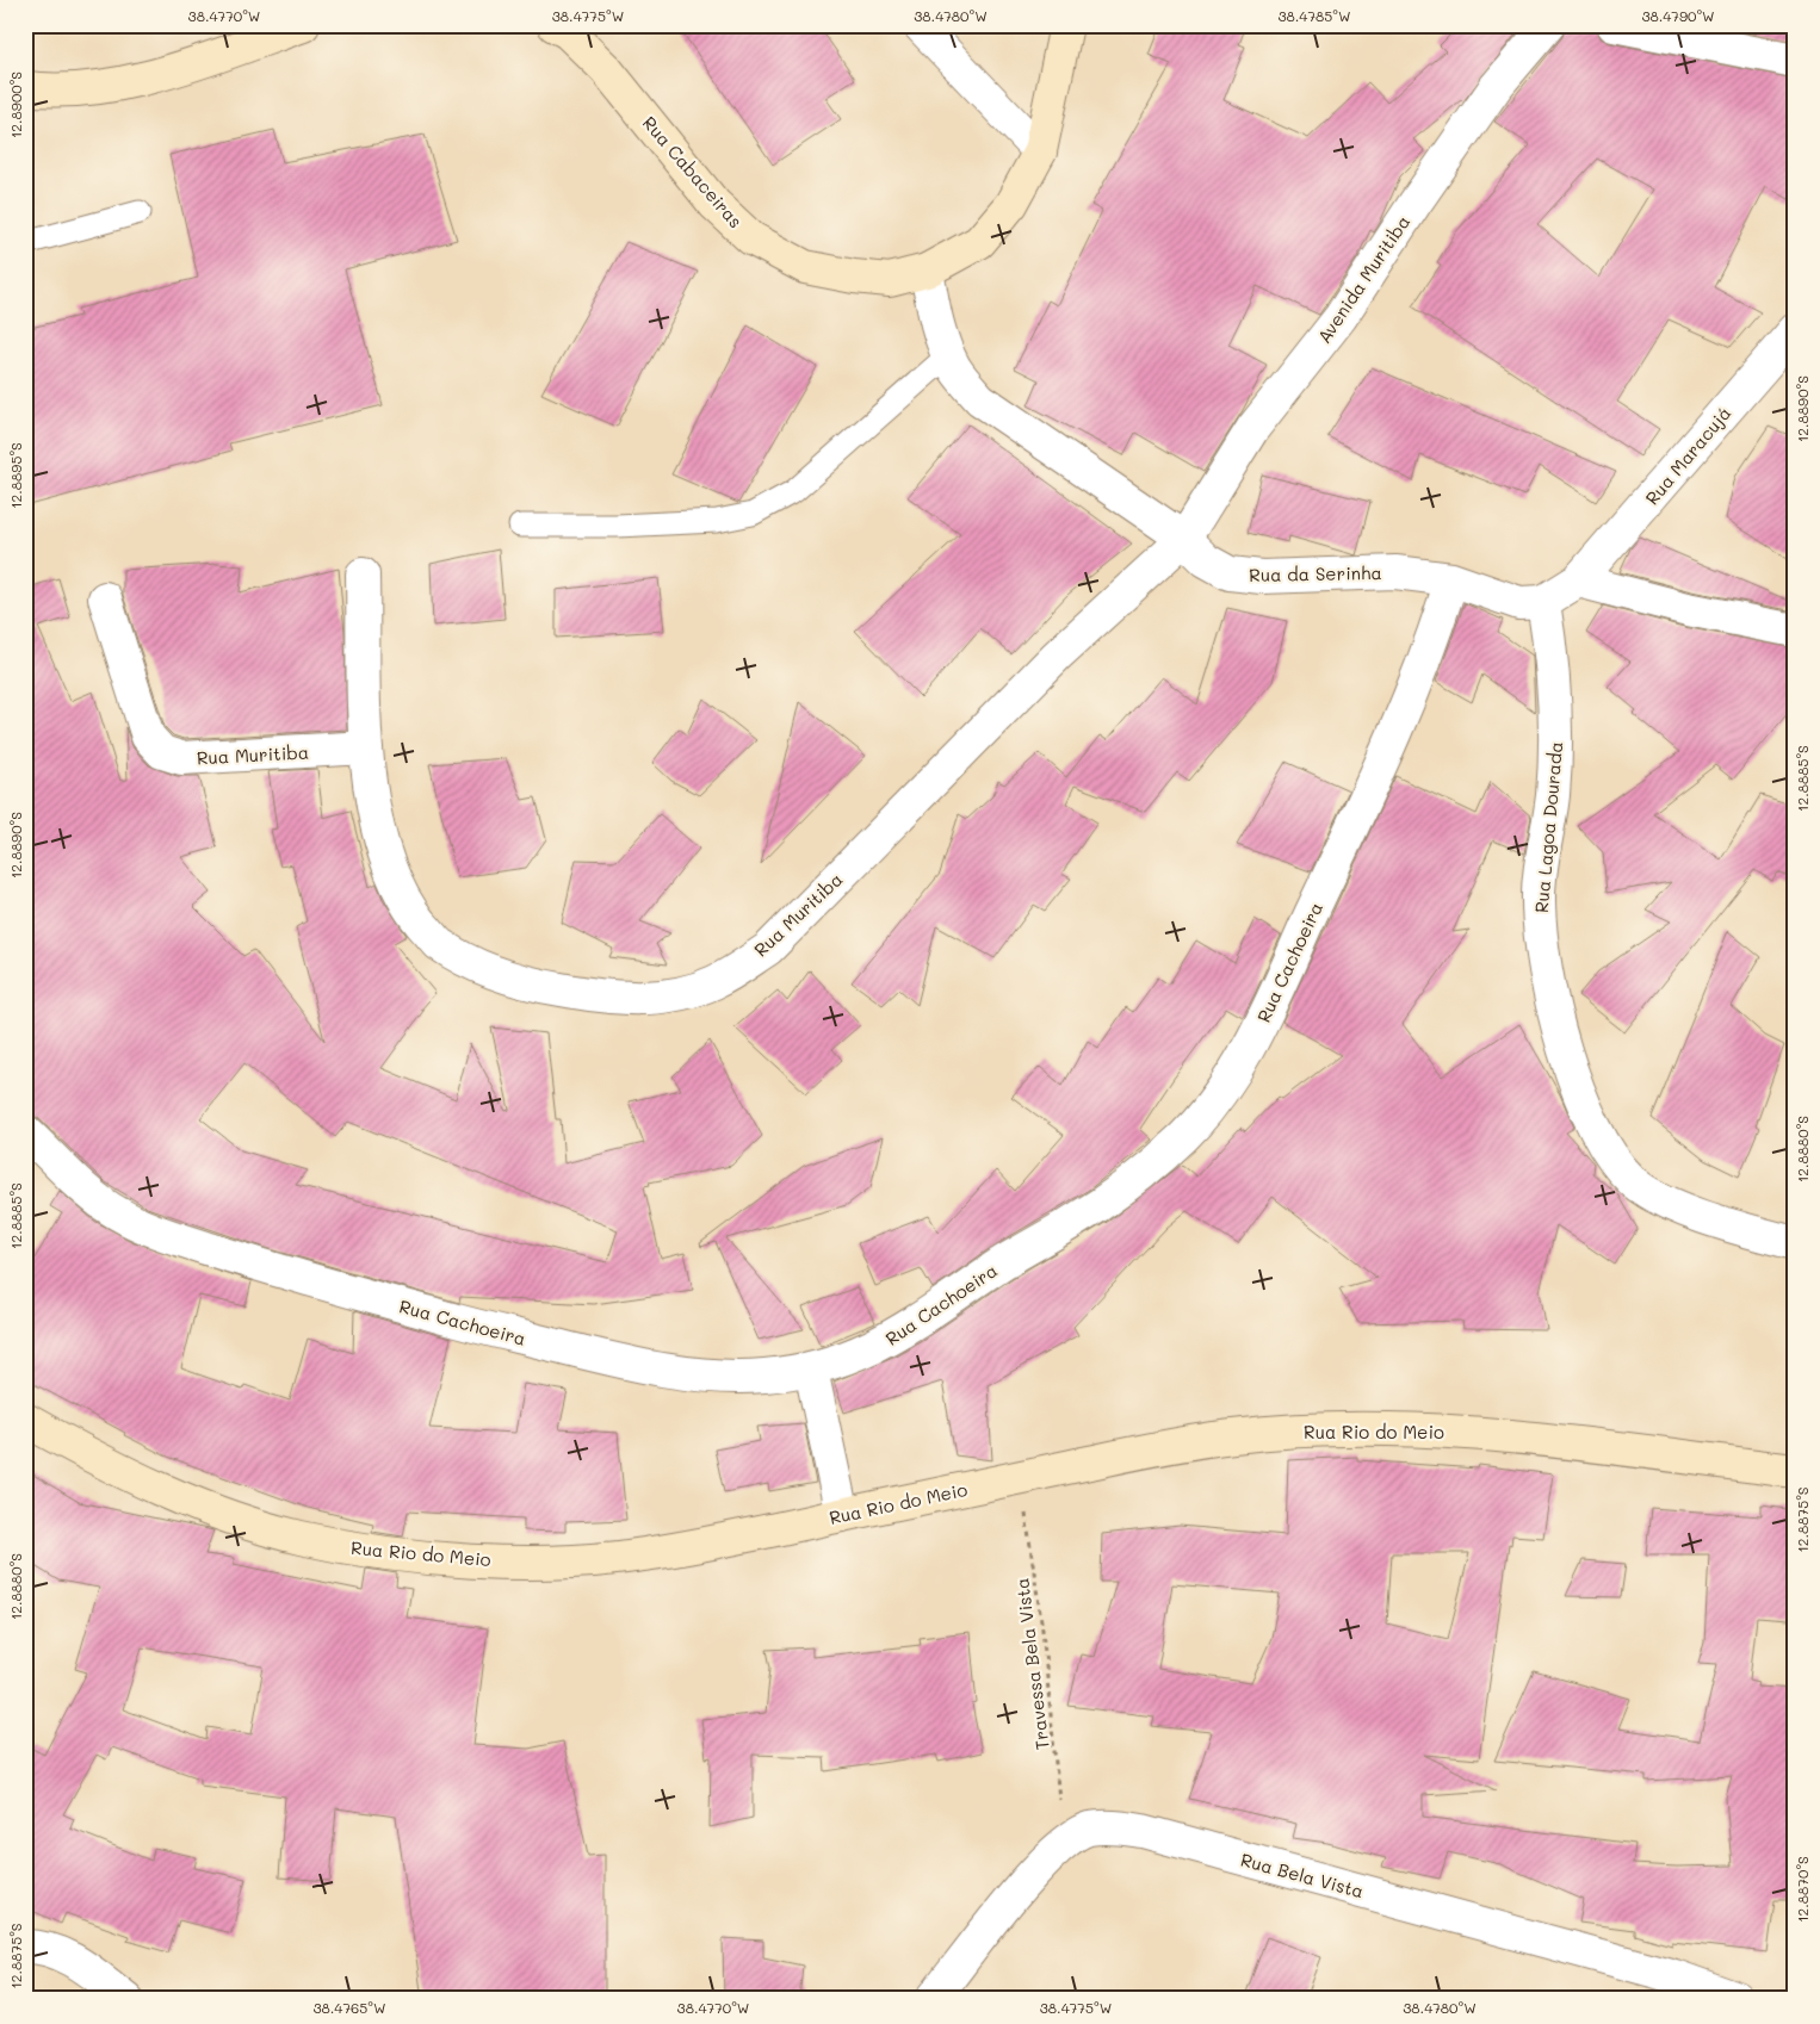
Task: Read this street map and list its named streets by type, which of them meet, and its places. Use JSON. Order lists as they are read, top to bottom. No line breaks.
{"streets":{"main road":["Rua Cabaceiras","Rua Rio do Meio"],"street":["Avenida Muritiba","Rua Maracujá","Rua da Serinha","Rua Muritiba","Rua Lagoa Dourada","Rua Cachoeira","Rua Bela Vista"],"path":["Travessa Bela Vista"]},"crossings":[["Rua Cabaceiras","Rua da Serinha"],["Avenida Muritiba","Rua da Serinha"],["Avenida Muritiba","Rua Muritiba"],["Rua da Serinha","Rua Muritiba"],["Rua da Serinha","Rua Lagoa Dourada"],["Rua da Serinha","Rua Cachoeira"],["Rua Rio do Meio","Travessa Bela Vista"],["Travessa Bela Vista","Rua Bela Vista"]],"coordinates":["38.4770°W","38.4775°W","38.4780°W","38.4785°W","38.4790°W","12.8900°S","12.8890°S","12.8895°S","12.8885°S","12.8880°S","12.8875°S","12.8870°S","38.4765°W"]}
